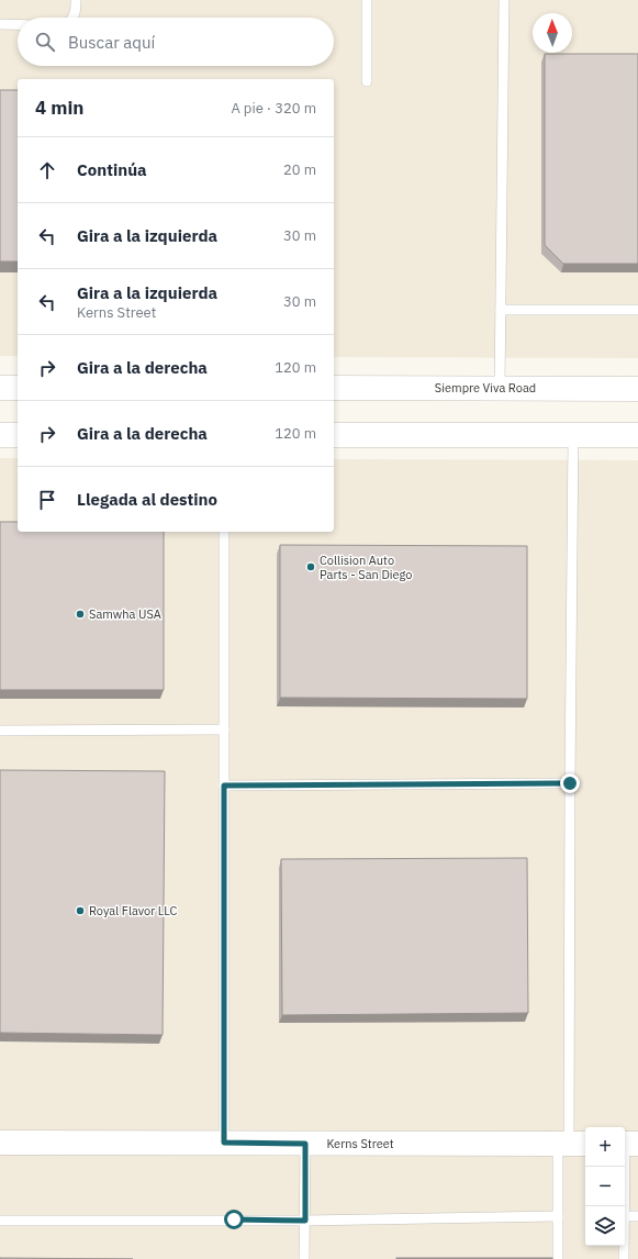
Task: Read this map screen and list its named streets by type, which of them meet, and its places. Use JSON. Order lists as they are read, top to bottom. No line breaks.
{"streets":{"main road":["Siempre Viva Road","Kerns Street"]},"places":["Collision Auto Parts - San Diego","Samwha USA","Royal Flavor LLC"],"north":"top","page":{"search":"Buscar aquí","heading":["4 min","A pie · 320 m"],"list":[["Continúa","20 m"],["Gira a la izquierda","30 m"],["Gira a la izquierda","Kerns Street","30 m"],["Gira a la derecha","120 m"],["Gira a la derecha","120 m"],"Llegada al destino"],"map_buttons":["+","−"]}}
